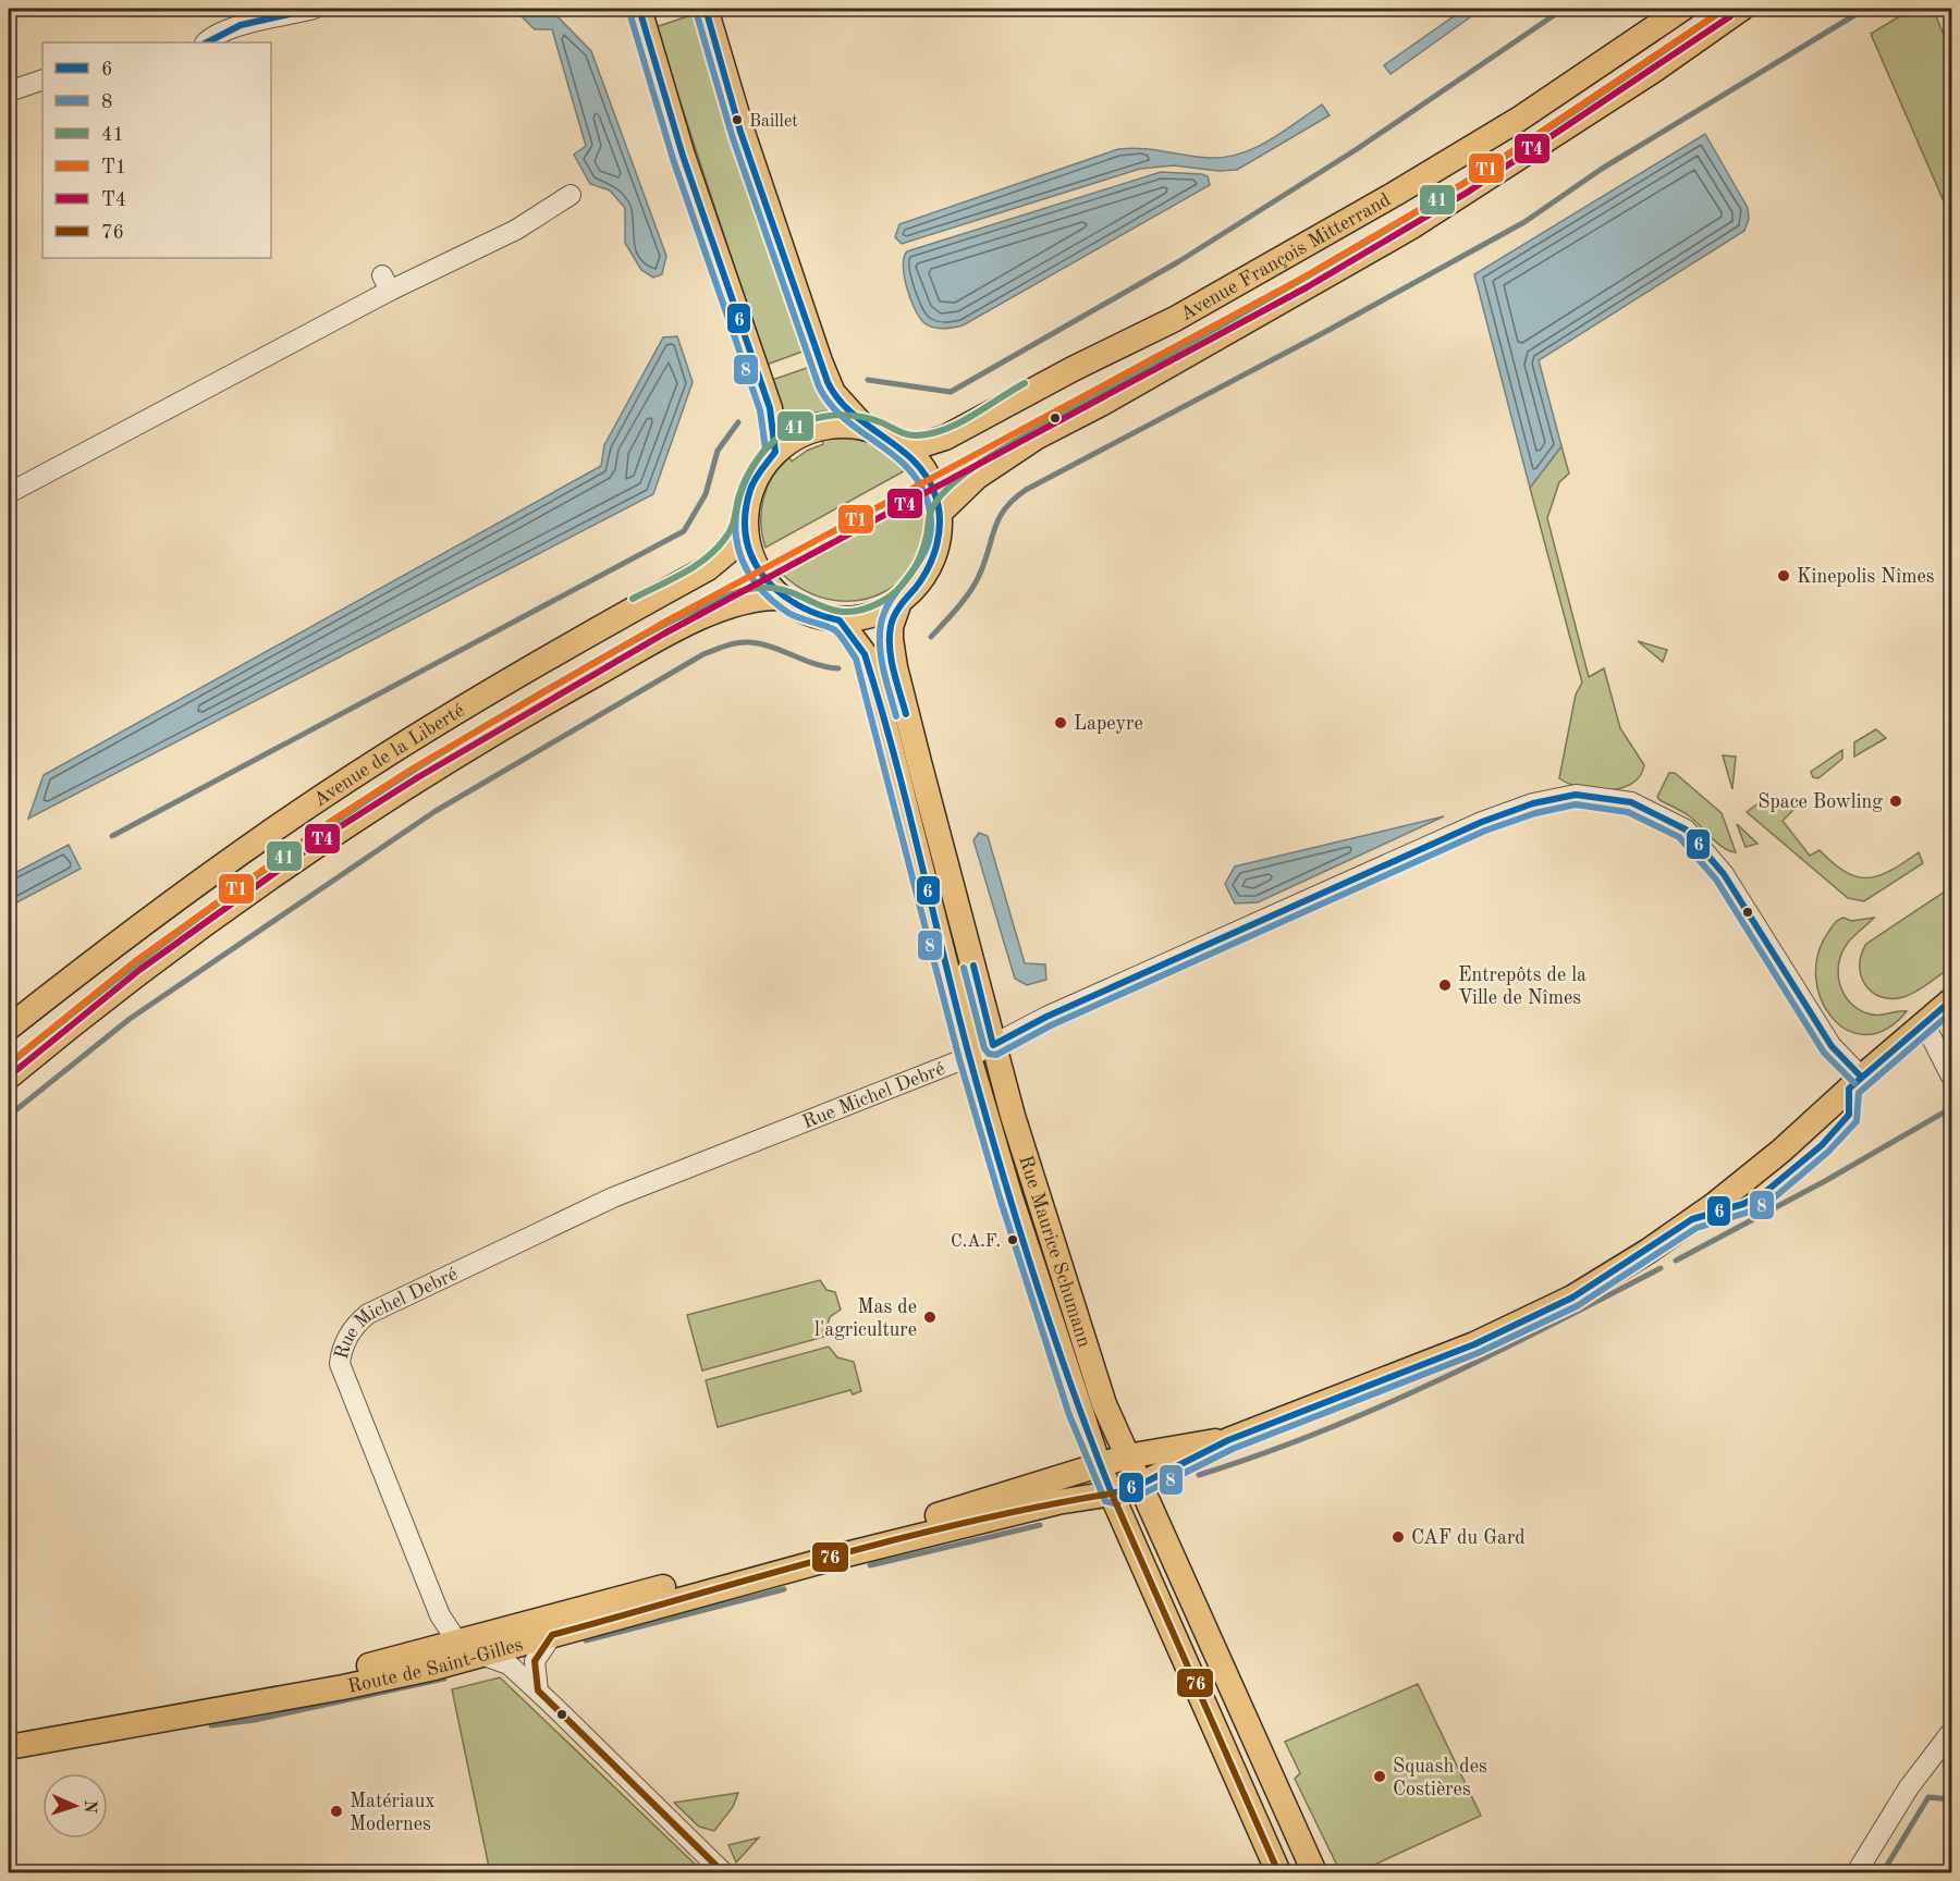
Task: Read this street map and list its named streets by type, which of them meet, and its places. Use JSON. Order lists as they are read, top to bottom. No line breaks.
{"streets":{"main road":["Avenue François Mitterrand","Avenue de la Liberté","Rue Maurice Schumann","Route de Saint-Gilles"],"street":["Rue Michel Debré"]},"crossings":[["Avenue François Mitterrand","Avenue de la Liberté"],["Avenue François Mitterrand","Rue Maurice Schumann"],["Avenue de la Liberté","Rue Maurice Schumann"],["Rue Michel Debré","Rue Maurice Schumann"],["Rue Michel Debré","Route de Saint-Gilles"],["Rue Maurice Schumann","Route de Saint-Gilles"]],"places":["Baillet","Kinepolis Nîmes","Lapeyre","Space Bowling","Entrepôts de la Ville de Nîmes","C.A.F.","Mas de l'agriculture","CAF du Gard","Squash des Costières","Matériaux Modernes"],"lines":["transit line 6","transit line 41","transit line T1","transit line 8","transit line T4","transit line 76"],"legend":["6","8","41","T1","T4","76"],"north":"right"}
